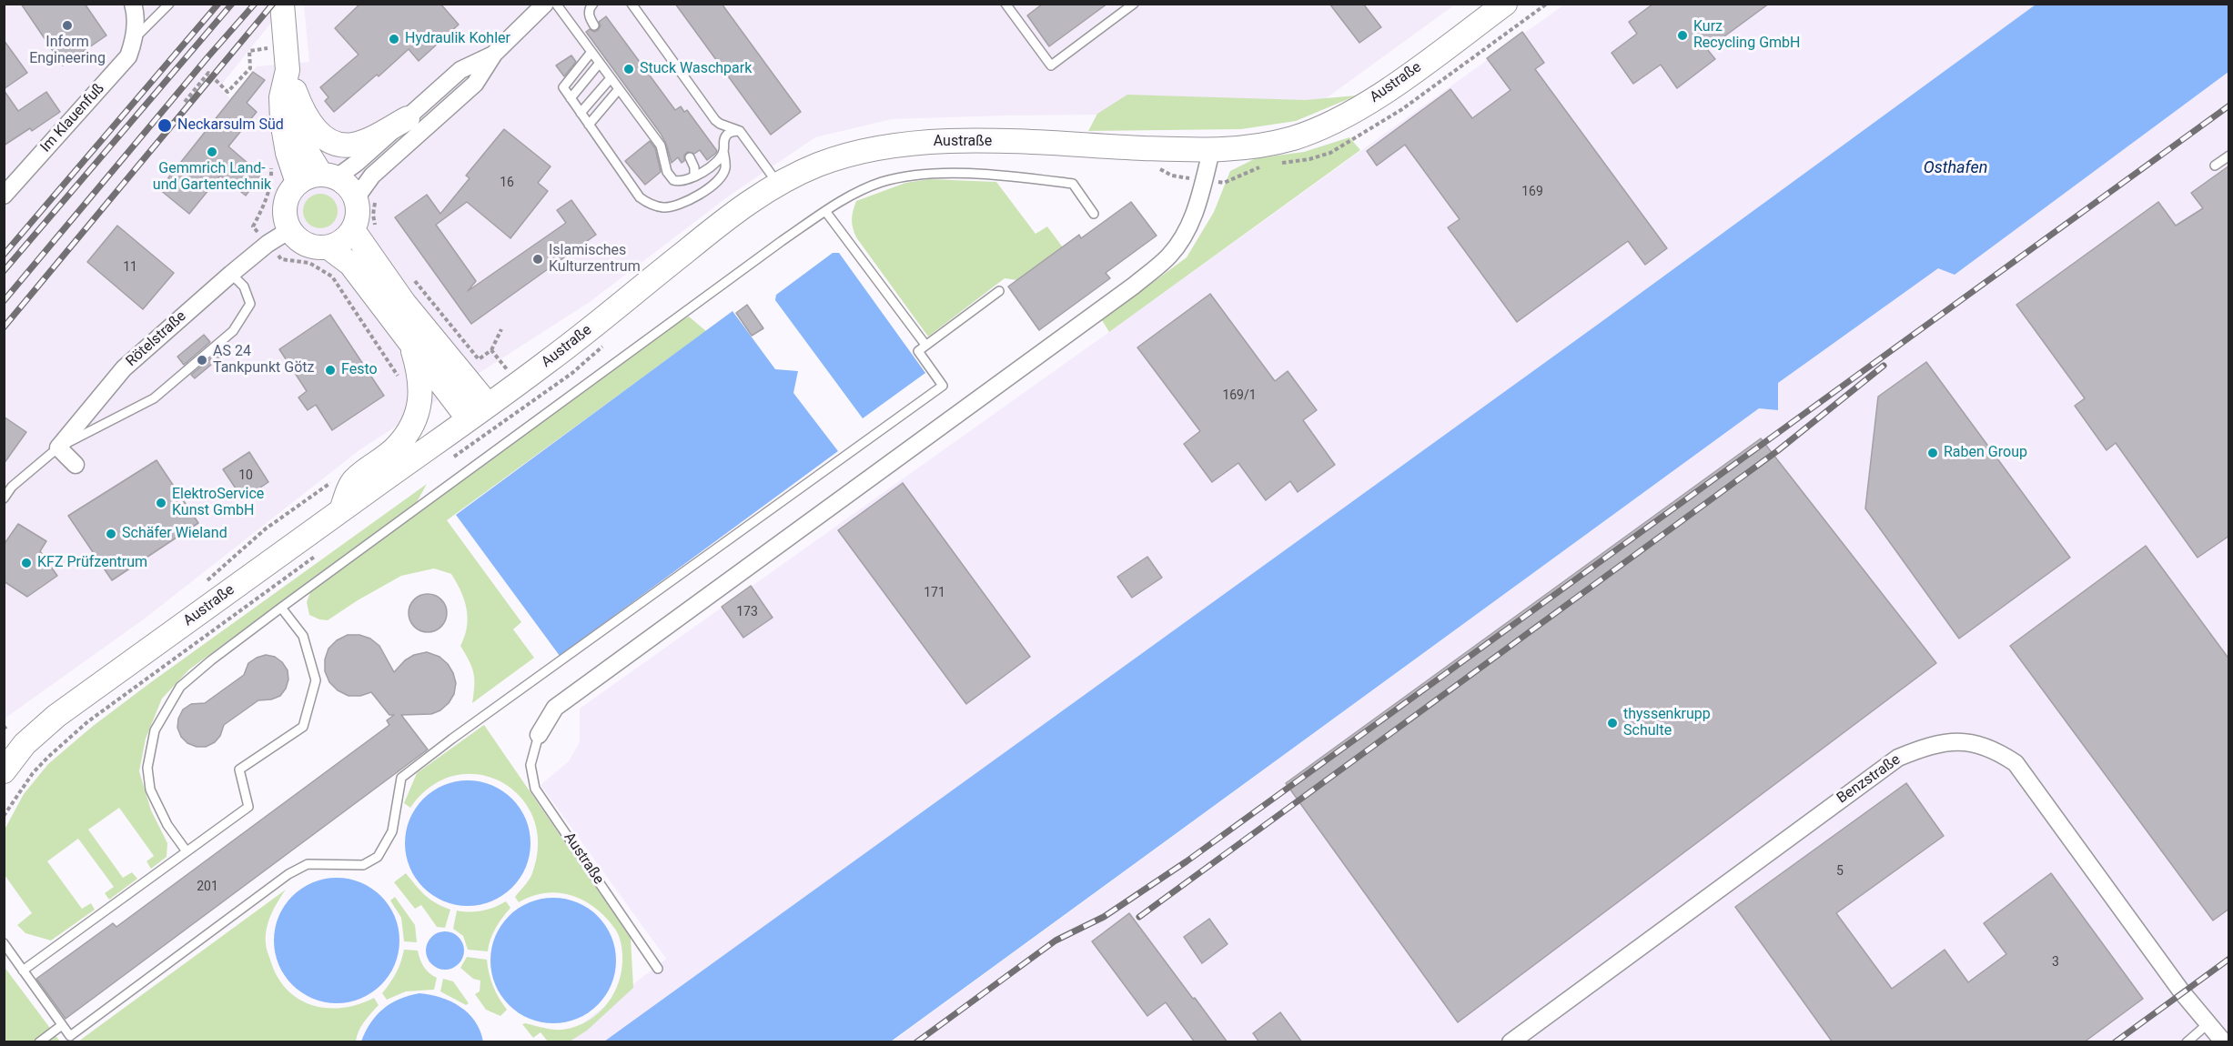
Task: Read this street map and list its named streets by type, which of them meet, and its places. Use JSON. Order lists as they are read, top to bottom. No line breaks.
{"streets":{"main road":["Austraße"],"street":["Im Klauenfuß","Rötelstraße","Benzstraße"]},"water":["Osthafen"],"places":["Inform Engineering","Kurz Recycling GmbH","Hydraulik Kohler","Stuck Waschpark","Neckarsulm Süd","Gemmrich Land- und Gartentechnik","Islamisches Kulturzentrum","AS 24 Tankpunkt Götz","Festo","Raben Group","ElektroService Kunst GmbH","Schäfer Wieland","KFZ Prüfzentrum","thyssenkrupp Schulte"],"house_numbers":["16","169","11","169/1","10","171","173","5","201","3"]}
